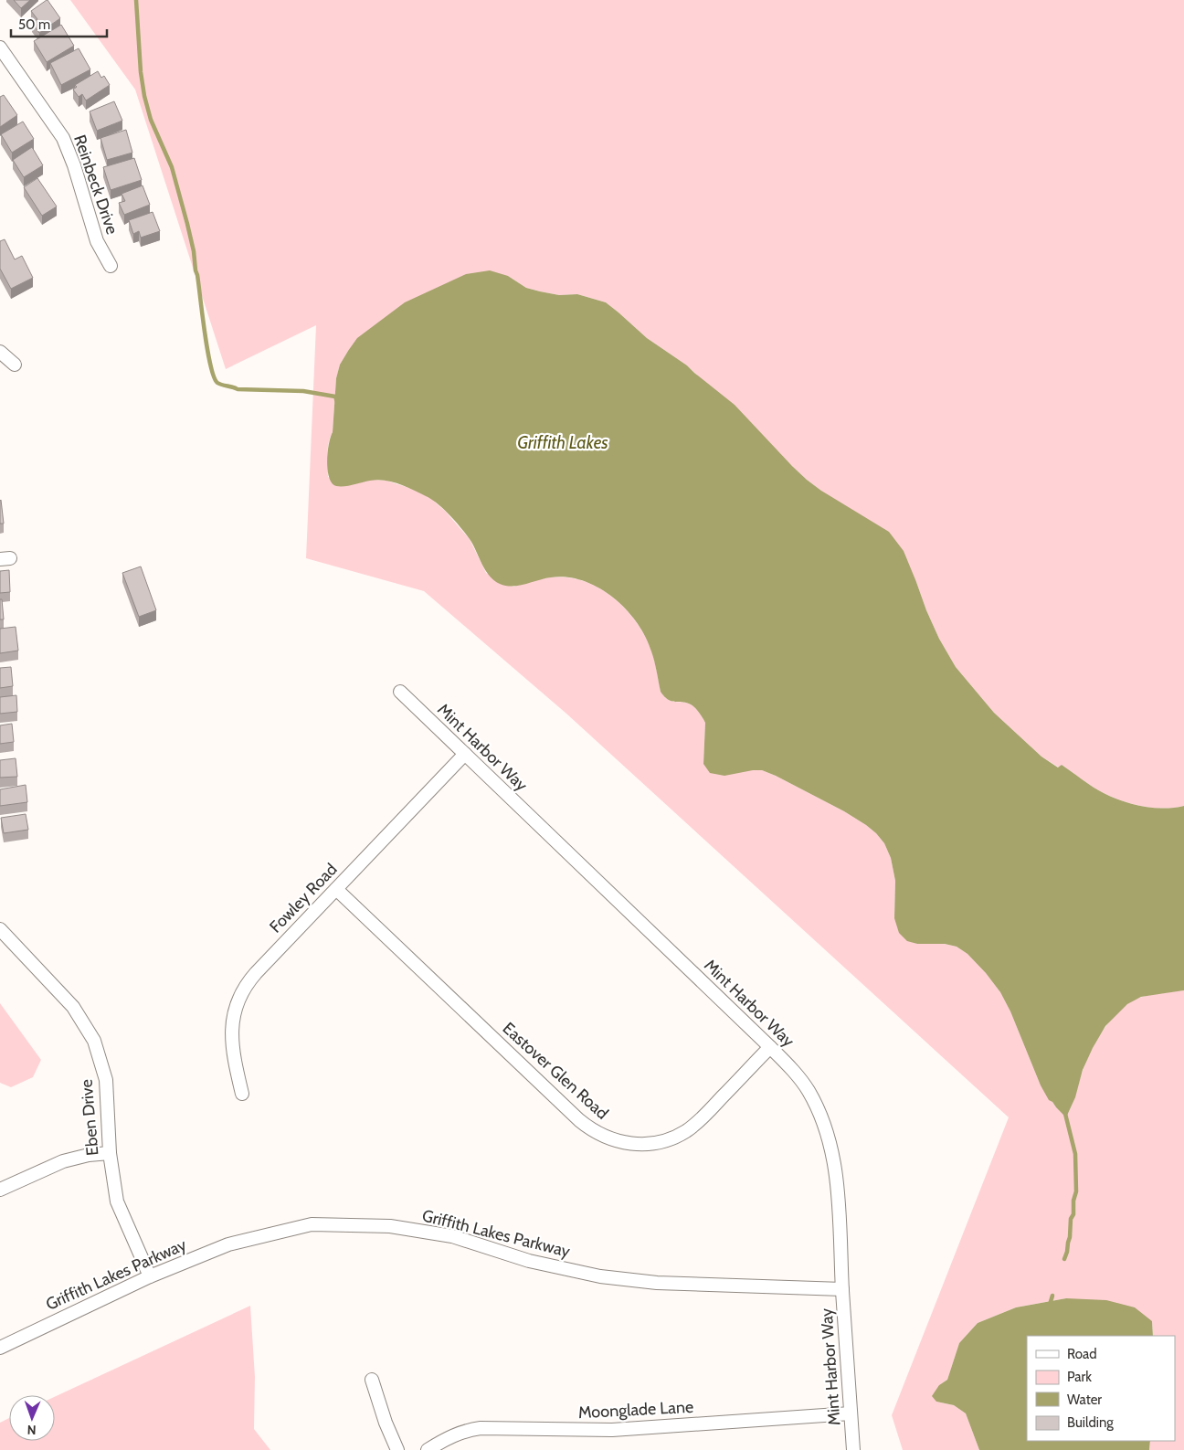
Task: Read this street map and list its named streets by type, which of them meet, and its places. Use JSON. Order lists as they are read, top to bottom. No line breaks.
{"streets":{"street":["Reinbeck Drive","Mint Harbor Way","Fowley Road","Eastover Glen Road","Eben Drive","Griffith Lakes Parkway","Moonglade Lane"]},"crossings":[["Mint Harbor Way","Fowley Road"],["Mint Harbor Way","Eastover Glen Road"],["Mint Harbor Way","Griffith Lakes Parkway"],["Mint Harbor Way","Moonglade Lane"],["Fowley Road","Eastover Glen Road"],["Eben Drive","Griffith Lakes Parkway"]],"water":["Griffith Lakes"],"legend":["Road","Park","Water","Building"],"scale_bar":"50 m","north":"bottom"}
